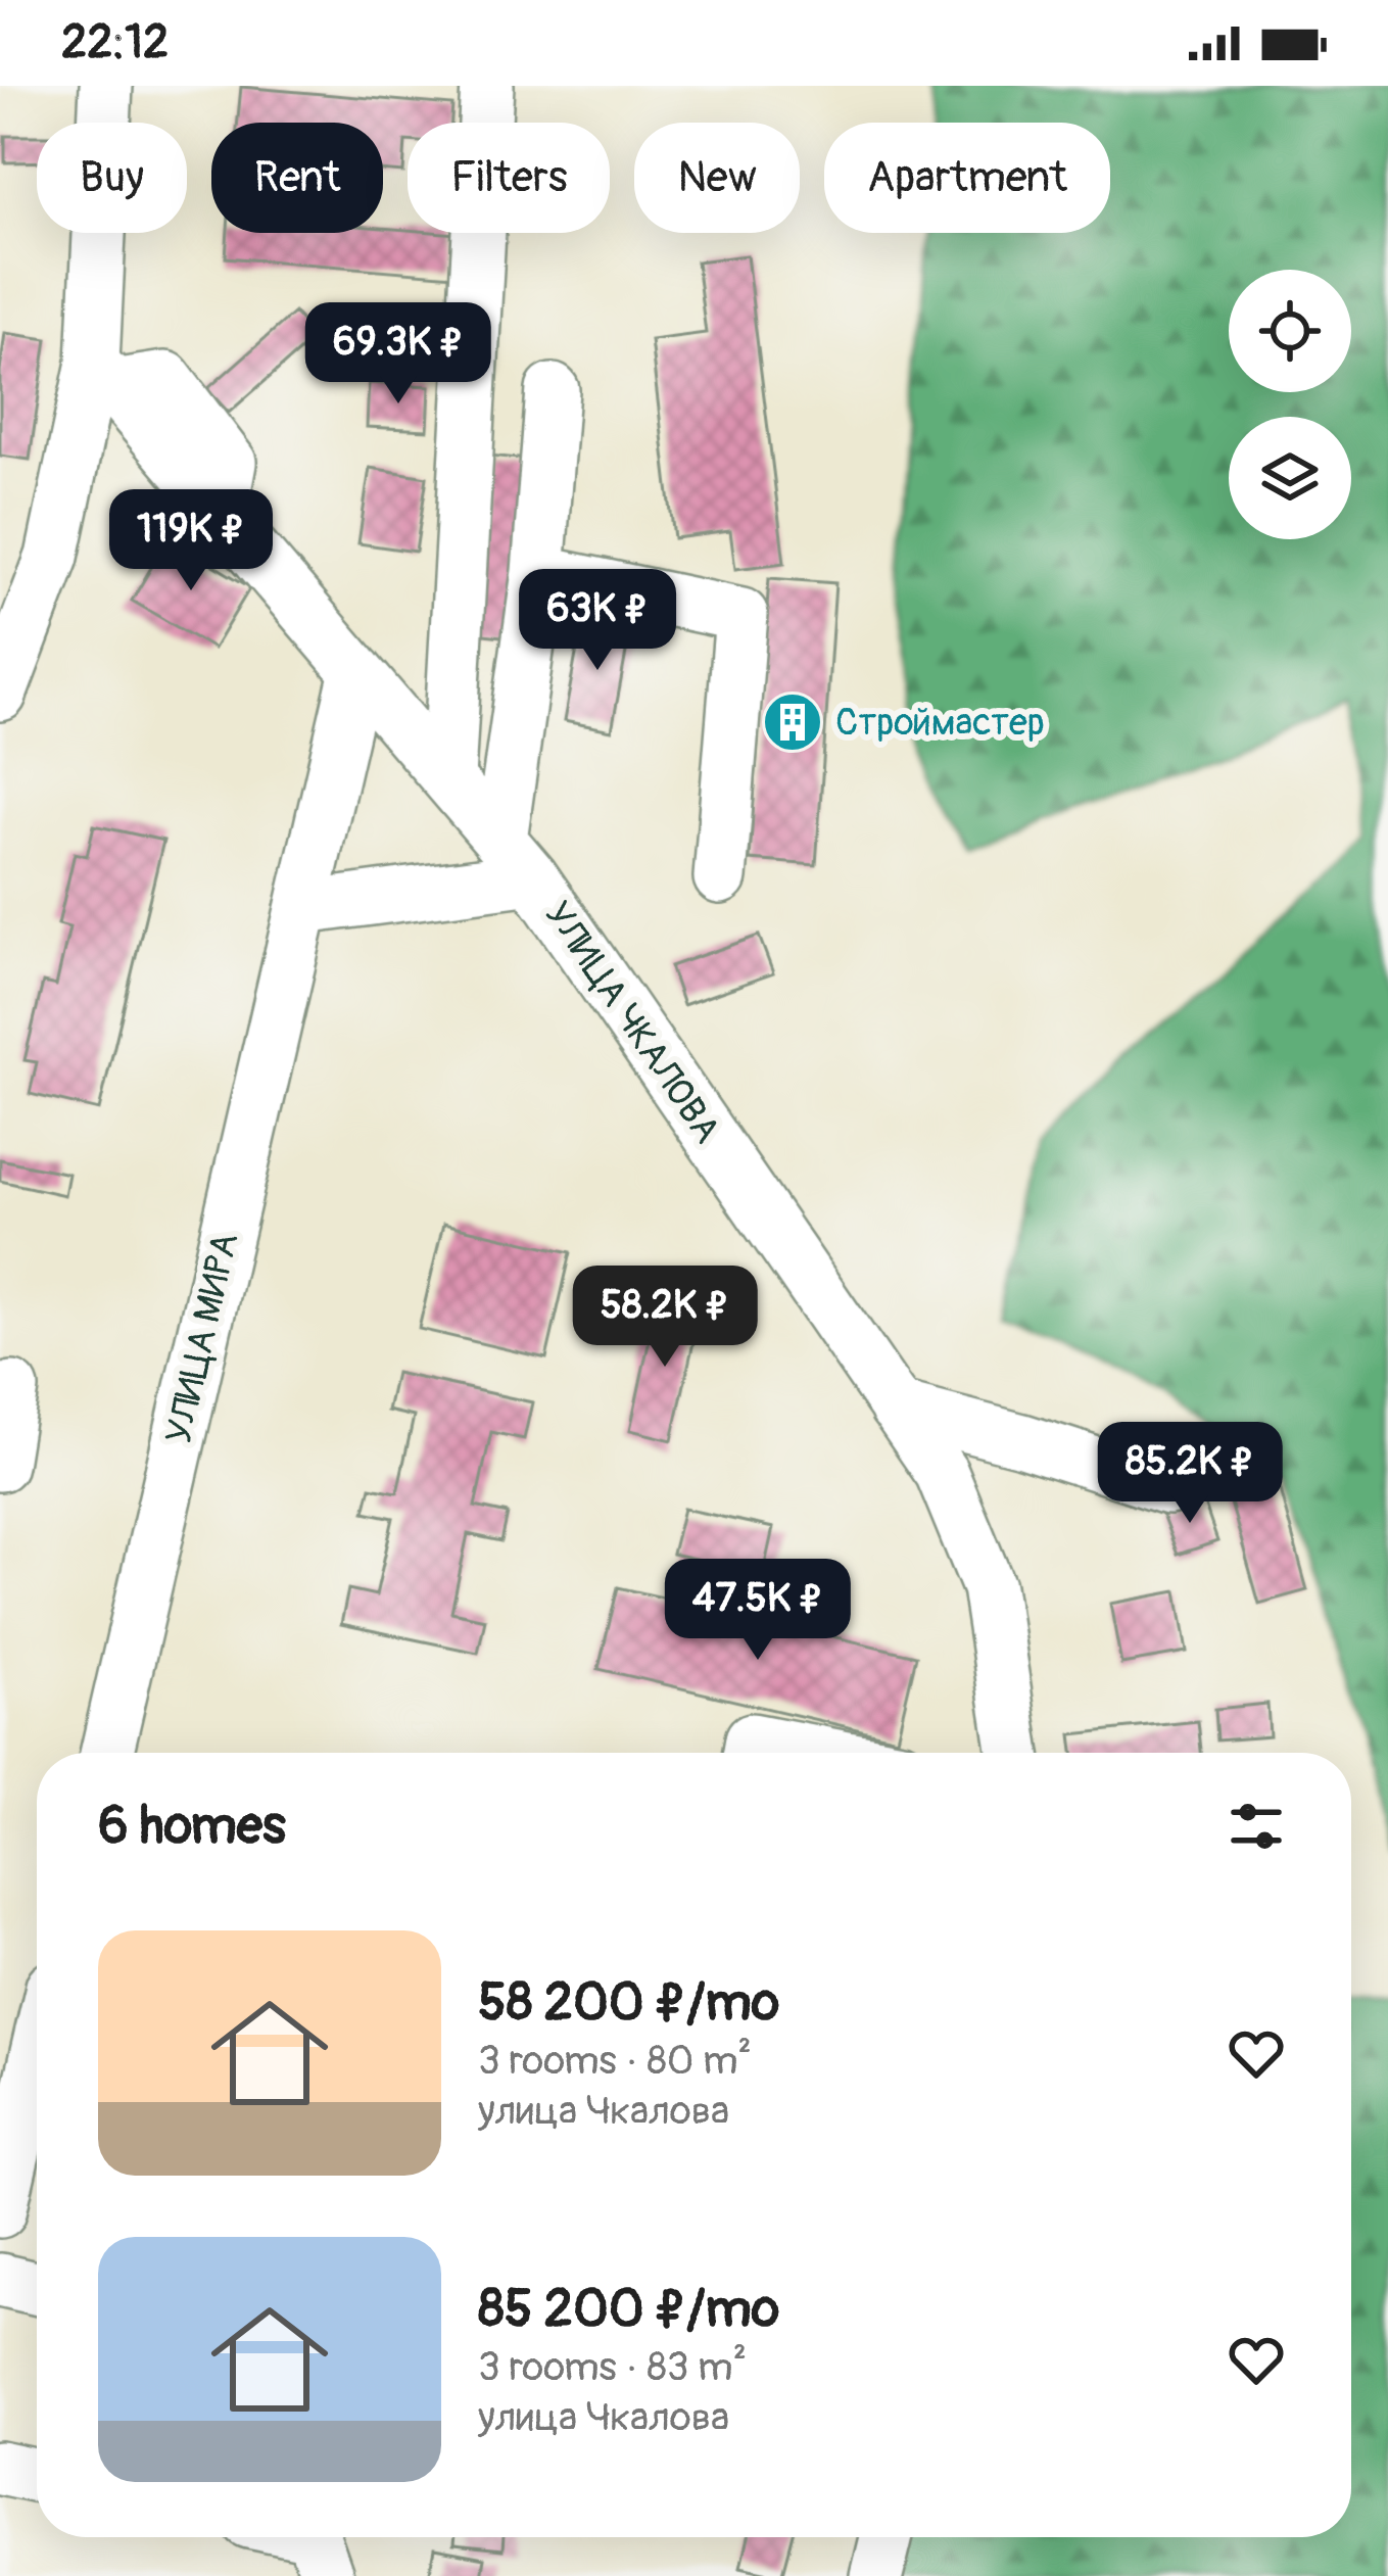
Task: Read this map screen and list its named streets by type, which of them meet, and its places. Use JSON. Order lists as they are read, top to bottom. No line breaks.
{"streets":{"street":["УЛИЦА ЧКАЛОВА","УЛИЦА МИРА"]},"crossings":[["УЛИЦА ЧКАЛОВА","УЛИЦА МИРА"]],"places":{"building":["Строймастер"]},"page":{"status":"22:12","chip":["Buy","Rent","Filters","New","Apartment"],"price":["69.3K ₽","119K ₽","63K ₽","58.2K ₽","85.2K ₽","47.5K ₽"],"heading":"6 homes","list":[{"name":"58 200 ₽/mo","note":"3 rooms · 80 m² · улица Чкалова"},{"name":"85 200 ₽/mo","note":"3 rooms · 83 m² · улица Чкалова"}]}}
